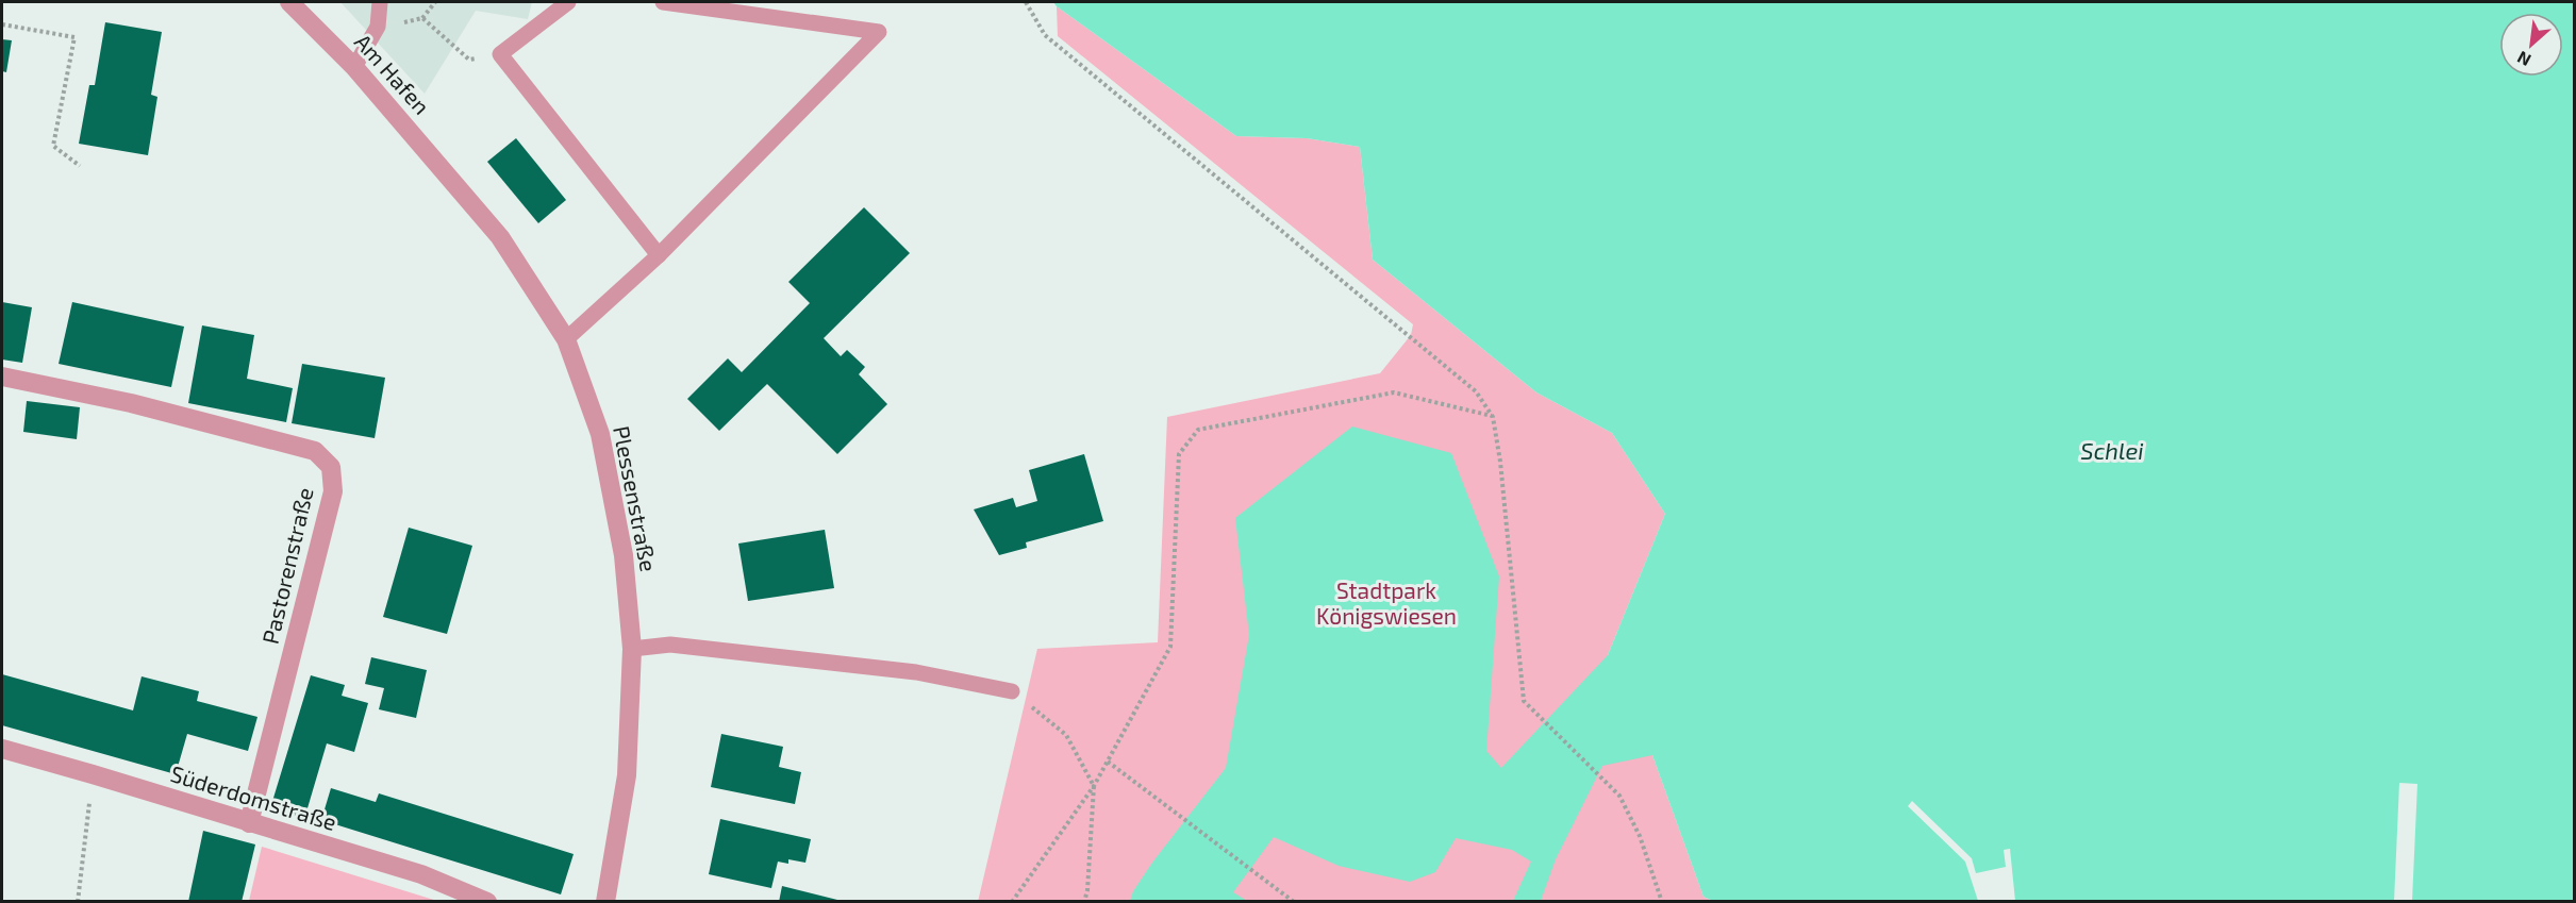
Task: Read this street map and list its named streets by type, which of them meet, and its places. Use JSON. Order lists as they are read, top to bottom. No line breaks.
{"streets":{"street":["Am Hafen","Plessenstraße","Pastorenstraße","Süderdomstraße"]},"crossings":[["Am Hafen","Plessenstraße"],["Pastorenstraße","Süderdomstraße"]],"water":["Schlei"],"parks":["Stadtpark Königswiesen"],"north":"bottom left"}
